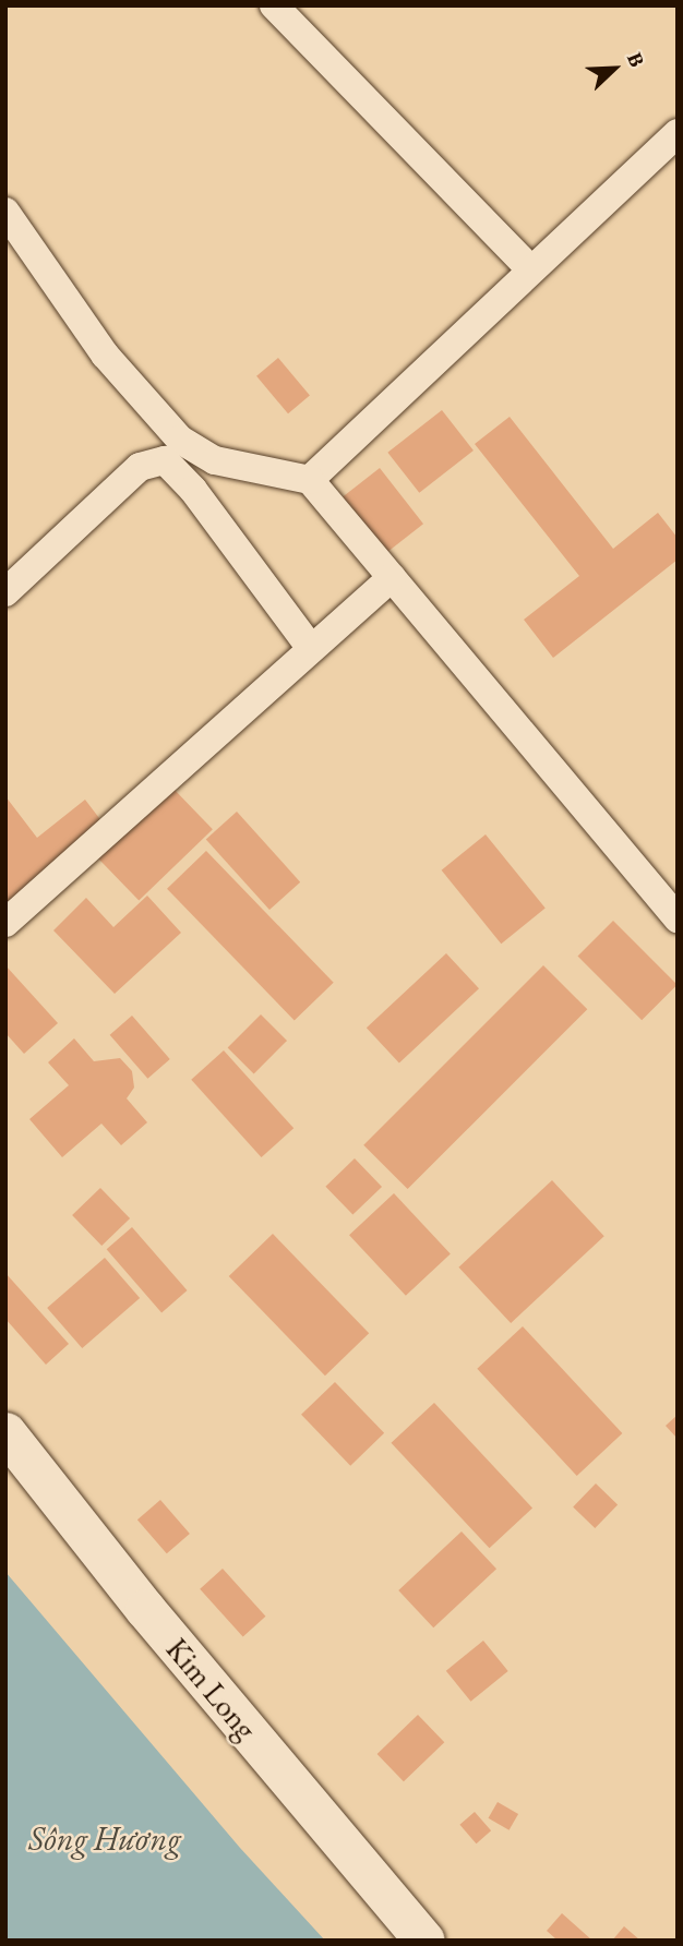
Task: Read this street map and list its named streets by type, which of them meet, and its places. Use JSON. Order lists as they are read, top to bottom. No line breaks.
{"streets":{"main road":["Kim Long"]},"water":["Sông Hương"],"north":"top right"}
